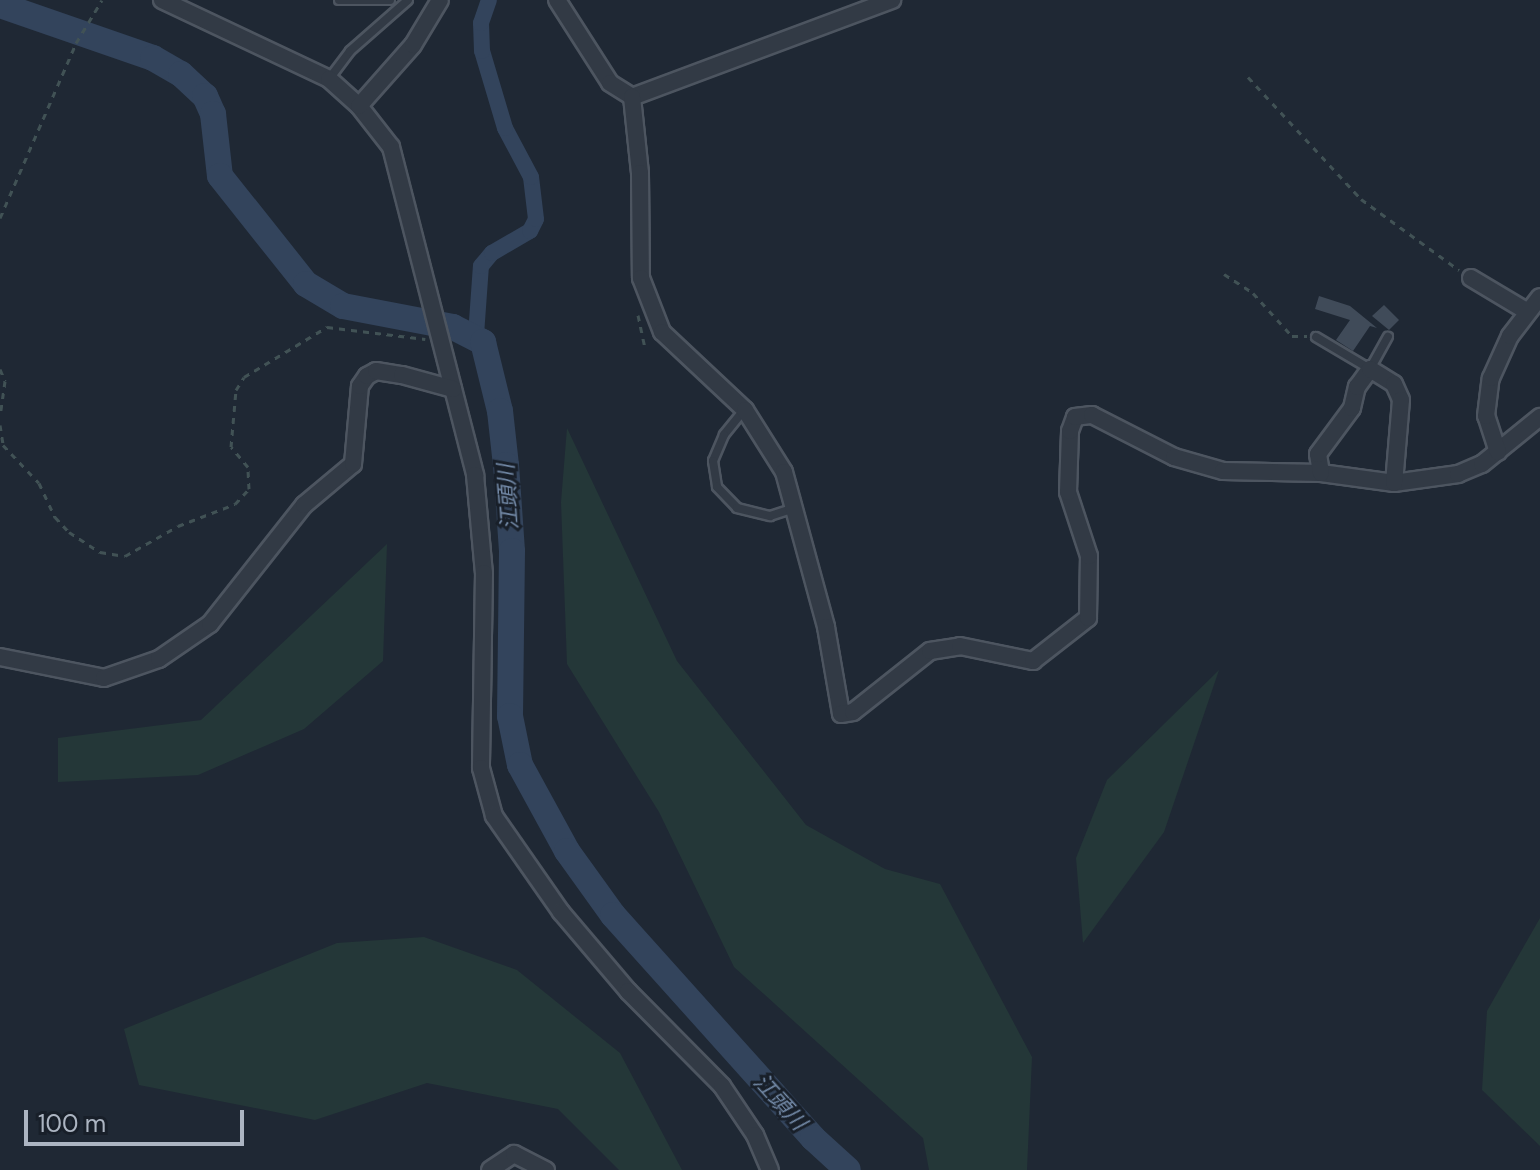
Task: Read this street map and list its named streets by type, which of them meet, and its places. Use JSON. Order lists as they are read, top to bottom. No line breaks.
{"water":["江頭川"],"scale_bar":"100 m"}
